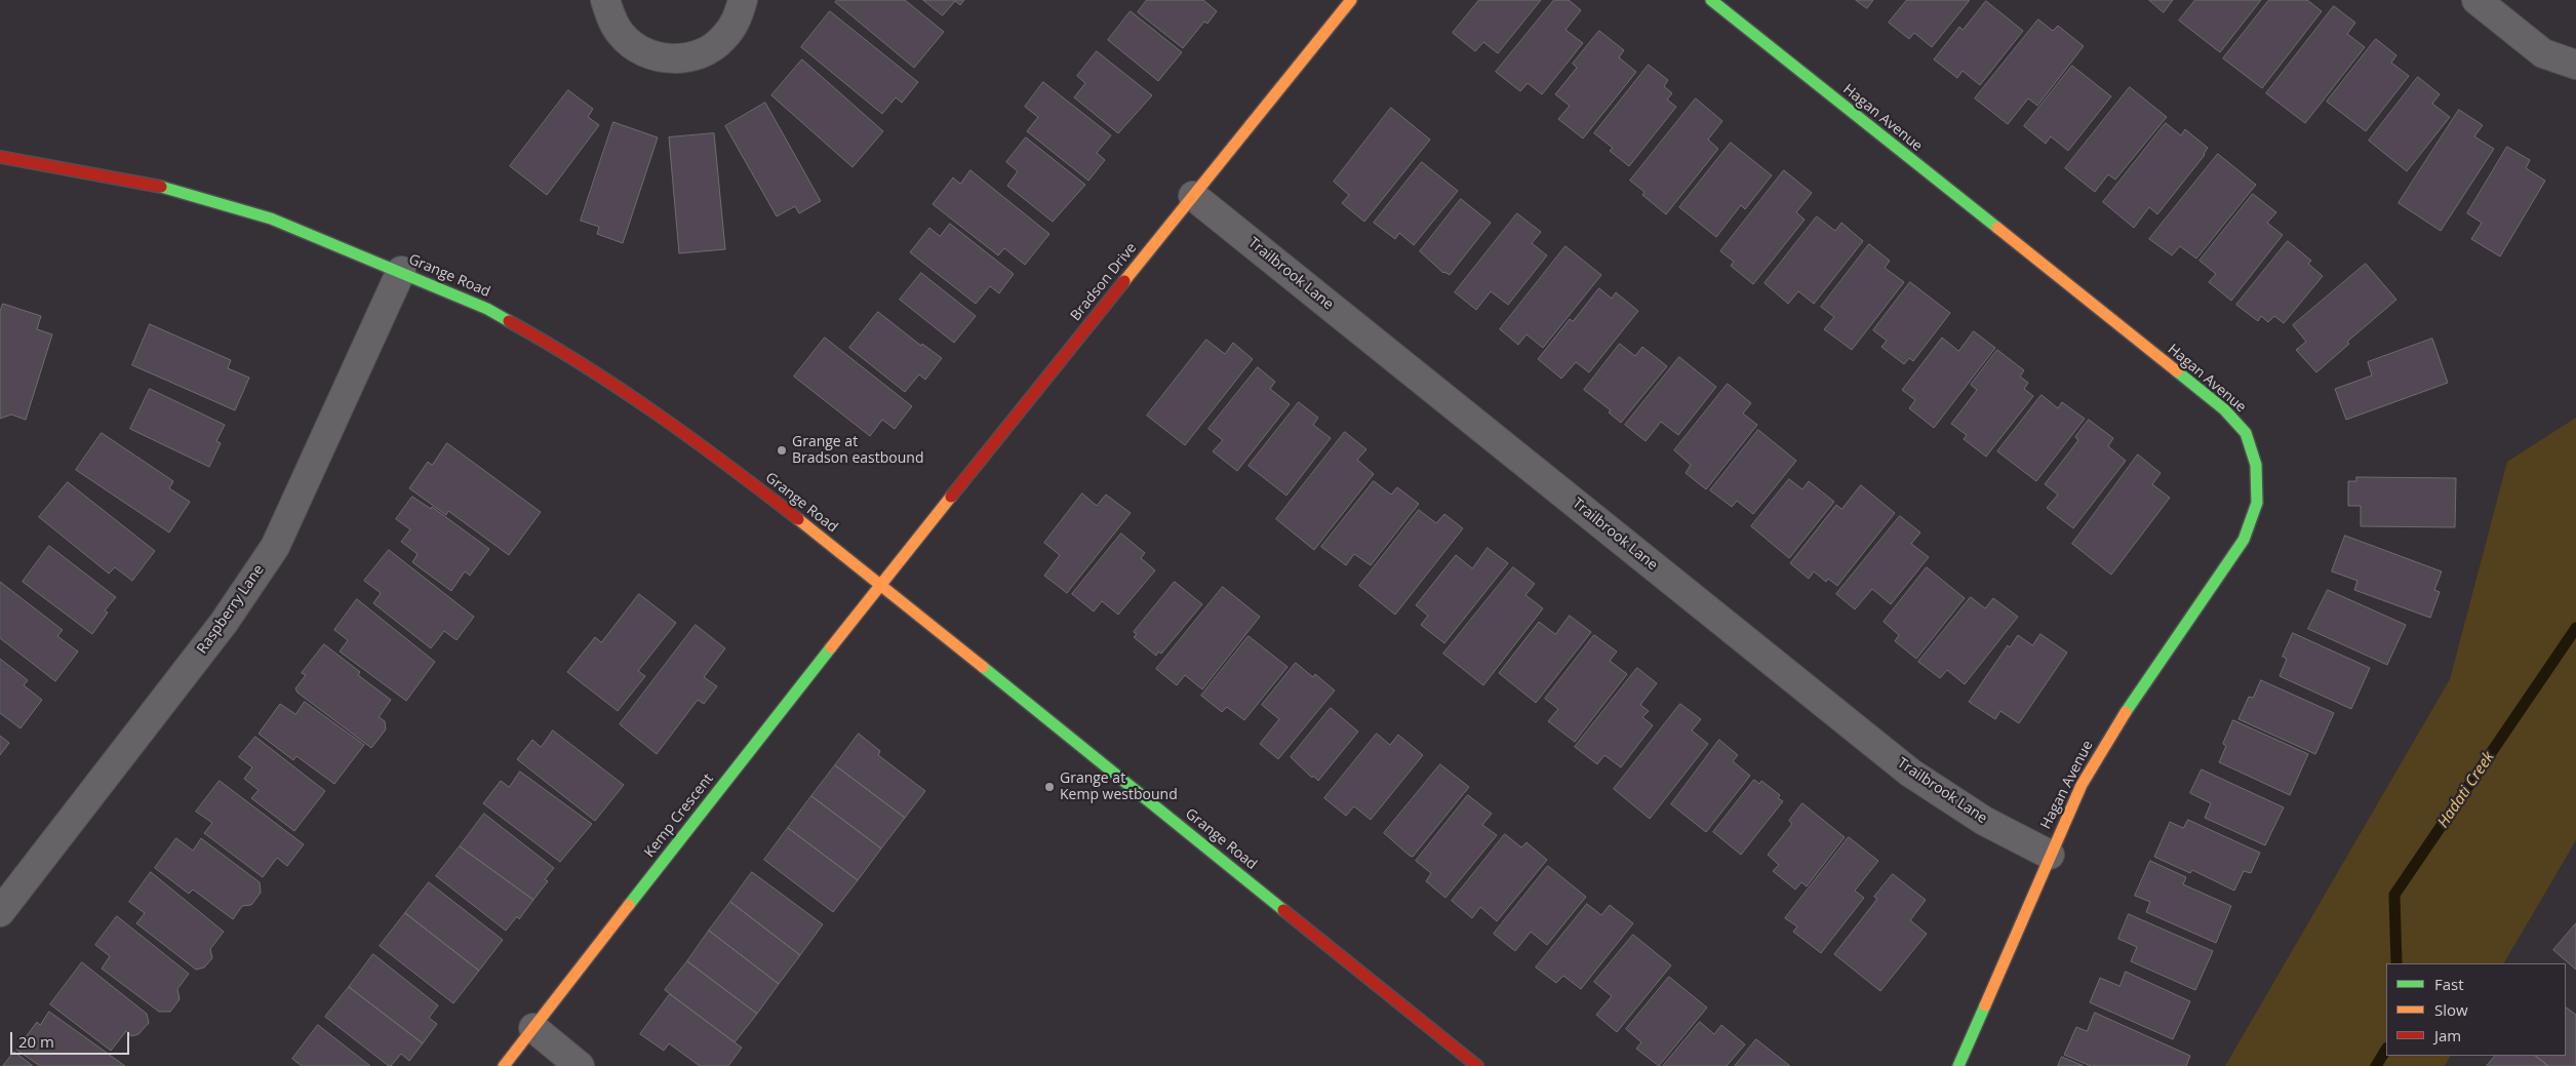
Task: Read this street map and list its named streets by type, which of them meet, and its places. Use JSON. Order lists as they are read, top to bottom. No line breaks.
{"streets":{"street":["Hagan Avenue","Trailbrook Lane","Grange Road","Bradson Drive","Raspberry Lane","Kemp Crescent"]},"crossings":[["Hagan Avenue","Trailbrook Lane"],["Trailbrook Lane","Bradson Drive"],["Grange Road","Bradson Drive"],["Grange Road","Raspberry Lane"],["Grange Road","Kemp Crescent"],["Bradson Drive","Kemp Crescent"]],"water":["Hadati Creek"],"places":["Grange at Bradson eastbound","Grange at Kemp westbound"],"legend":["Fast","Slow","Jam"],"scale_bar":"20 m"}
